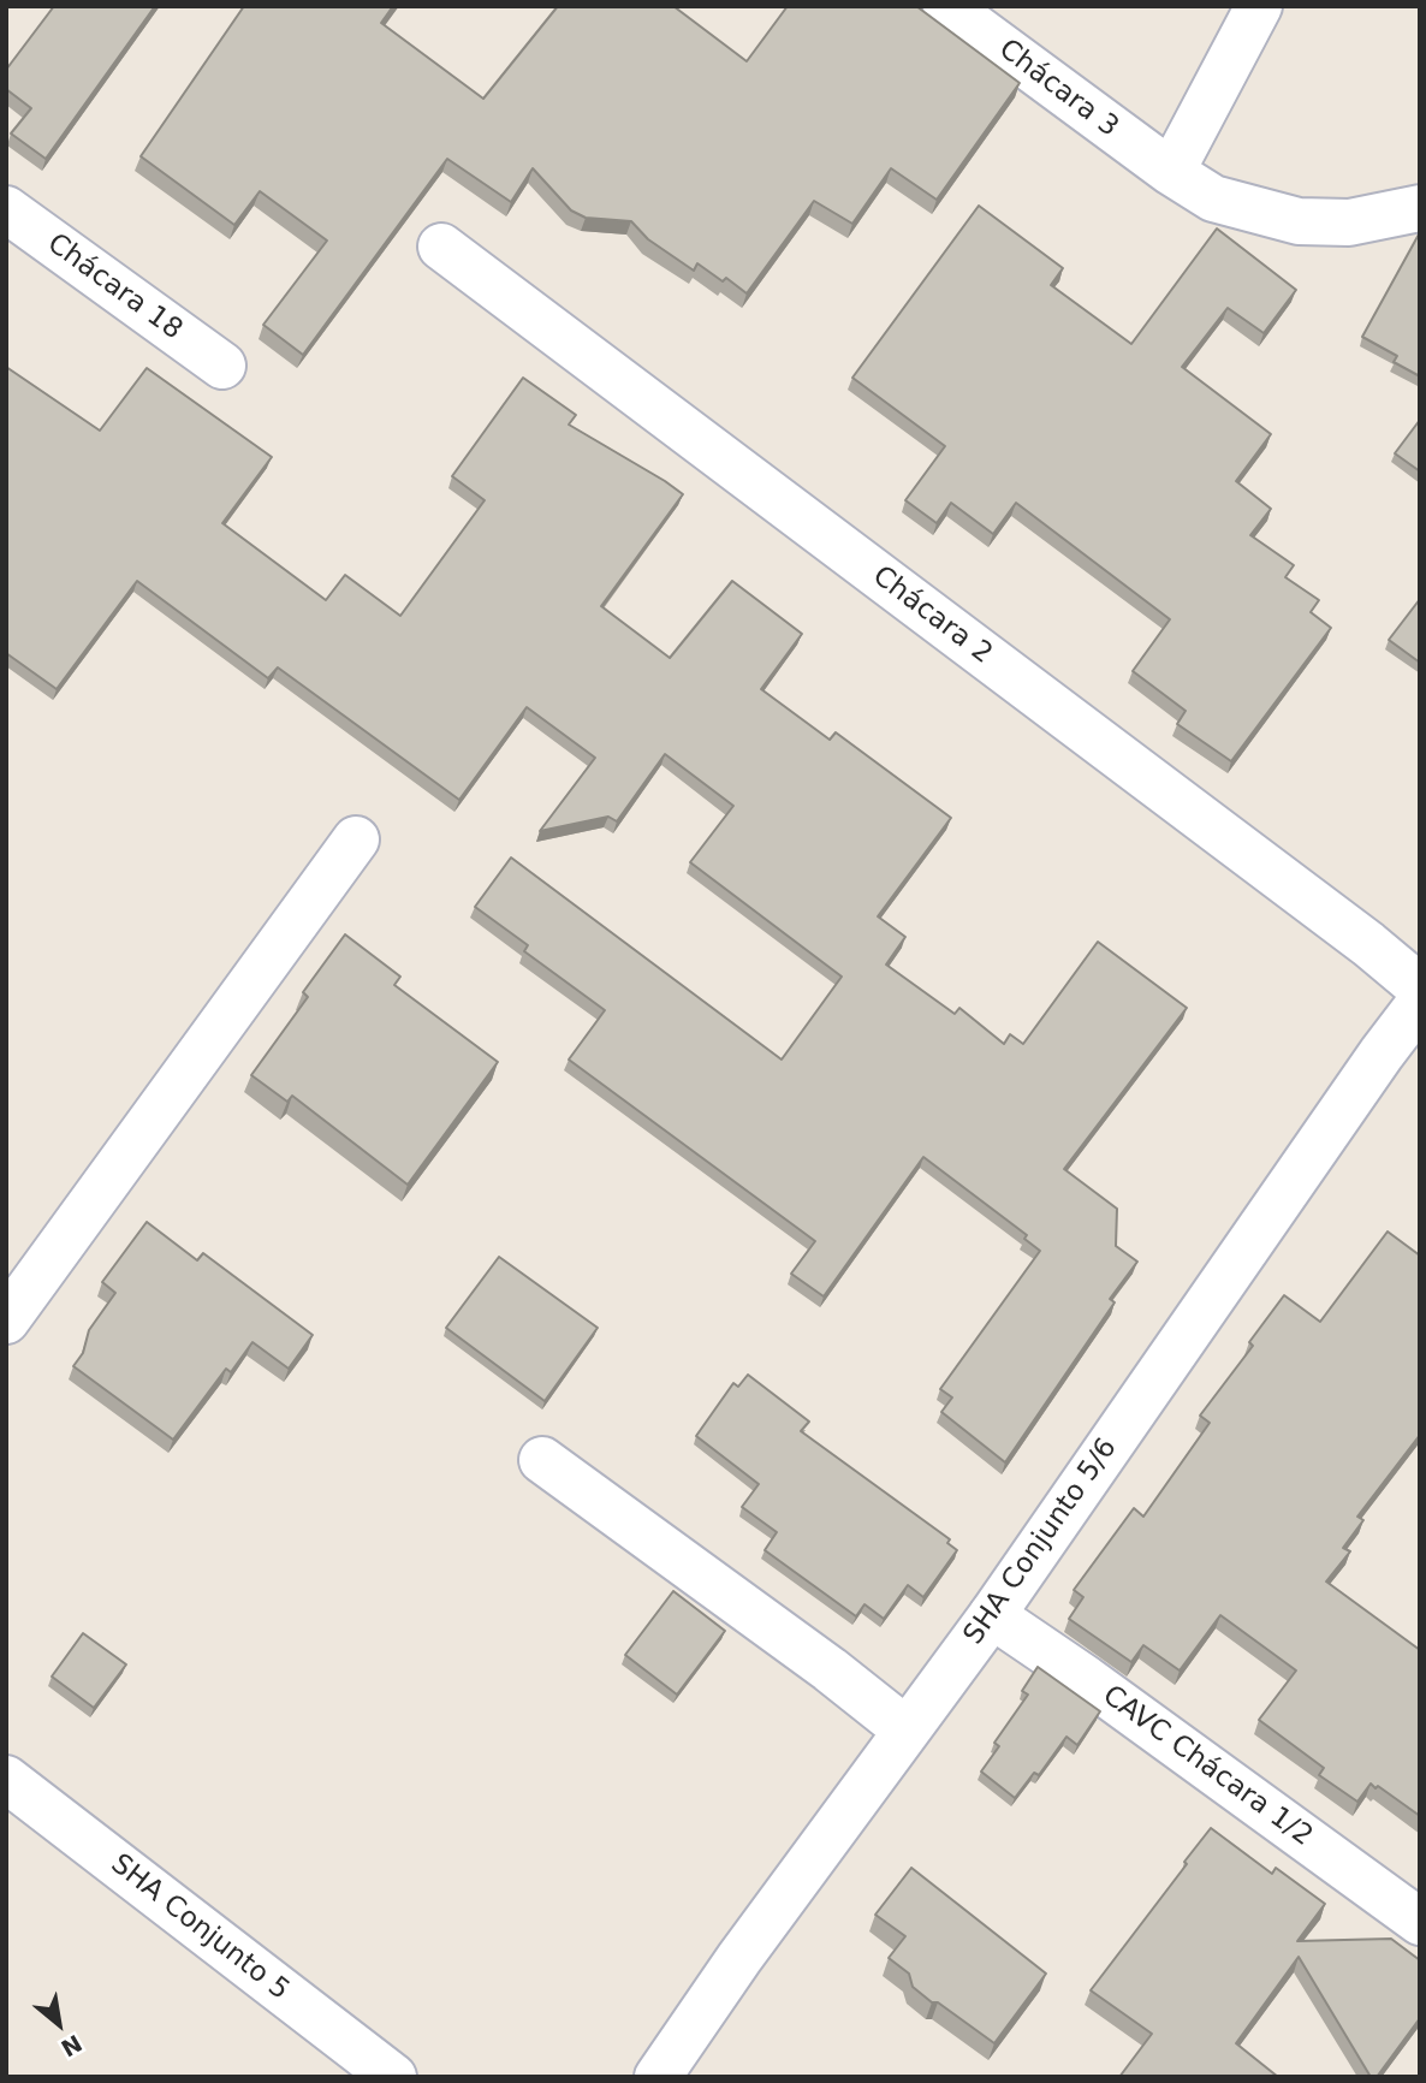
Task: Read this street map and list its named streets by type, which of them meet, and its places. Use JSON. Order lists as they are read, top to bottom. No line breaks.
{"streets":{"street":["Chácara 3","Chácara 18","Chácara 2","SHA Conjunto 5/6","CAVC Chácara 1/2","SHA Conjunto 5"]},"crossings":[["SHA Conjunto 5/6","CAVC Chácara 1/2"]],"north":"bottom right"}
